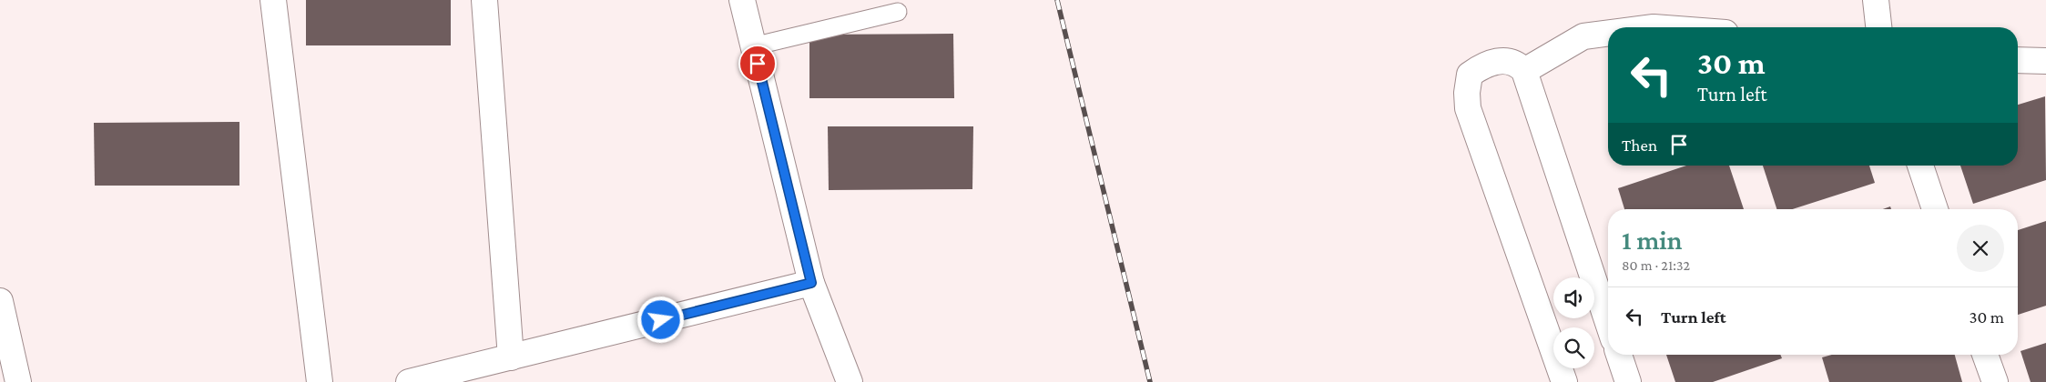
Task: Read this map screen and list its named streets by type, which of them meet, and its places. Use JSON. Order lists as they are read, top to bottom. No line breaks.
{"page":{"turn":["30 m","Turn left"],"then":"Then","heading":["1 min","80 m · 21:32"],"list":[{"name":"Turn left","value":"30 m"}]}}
